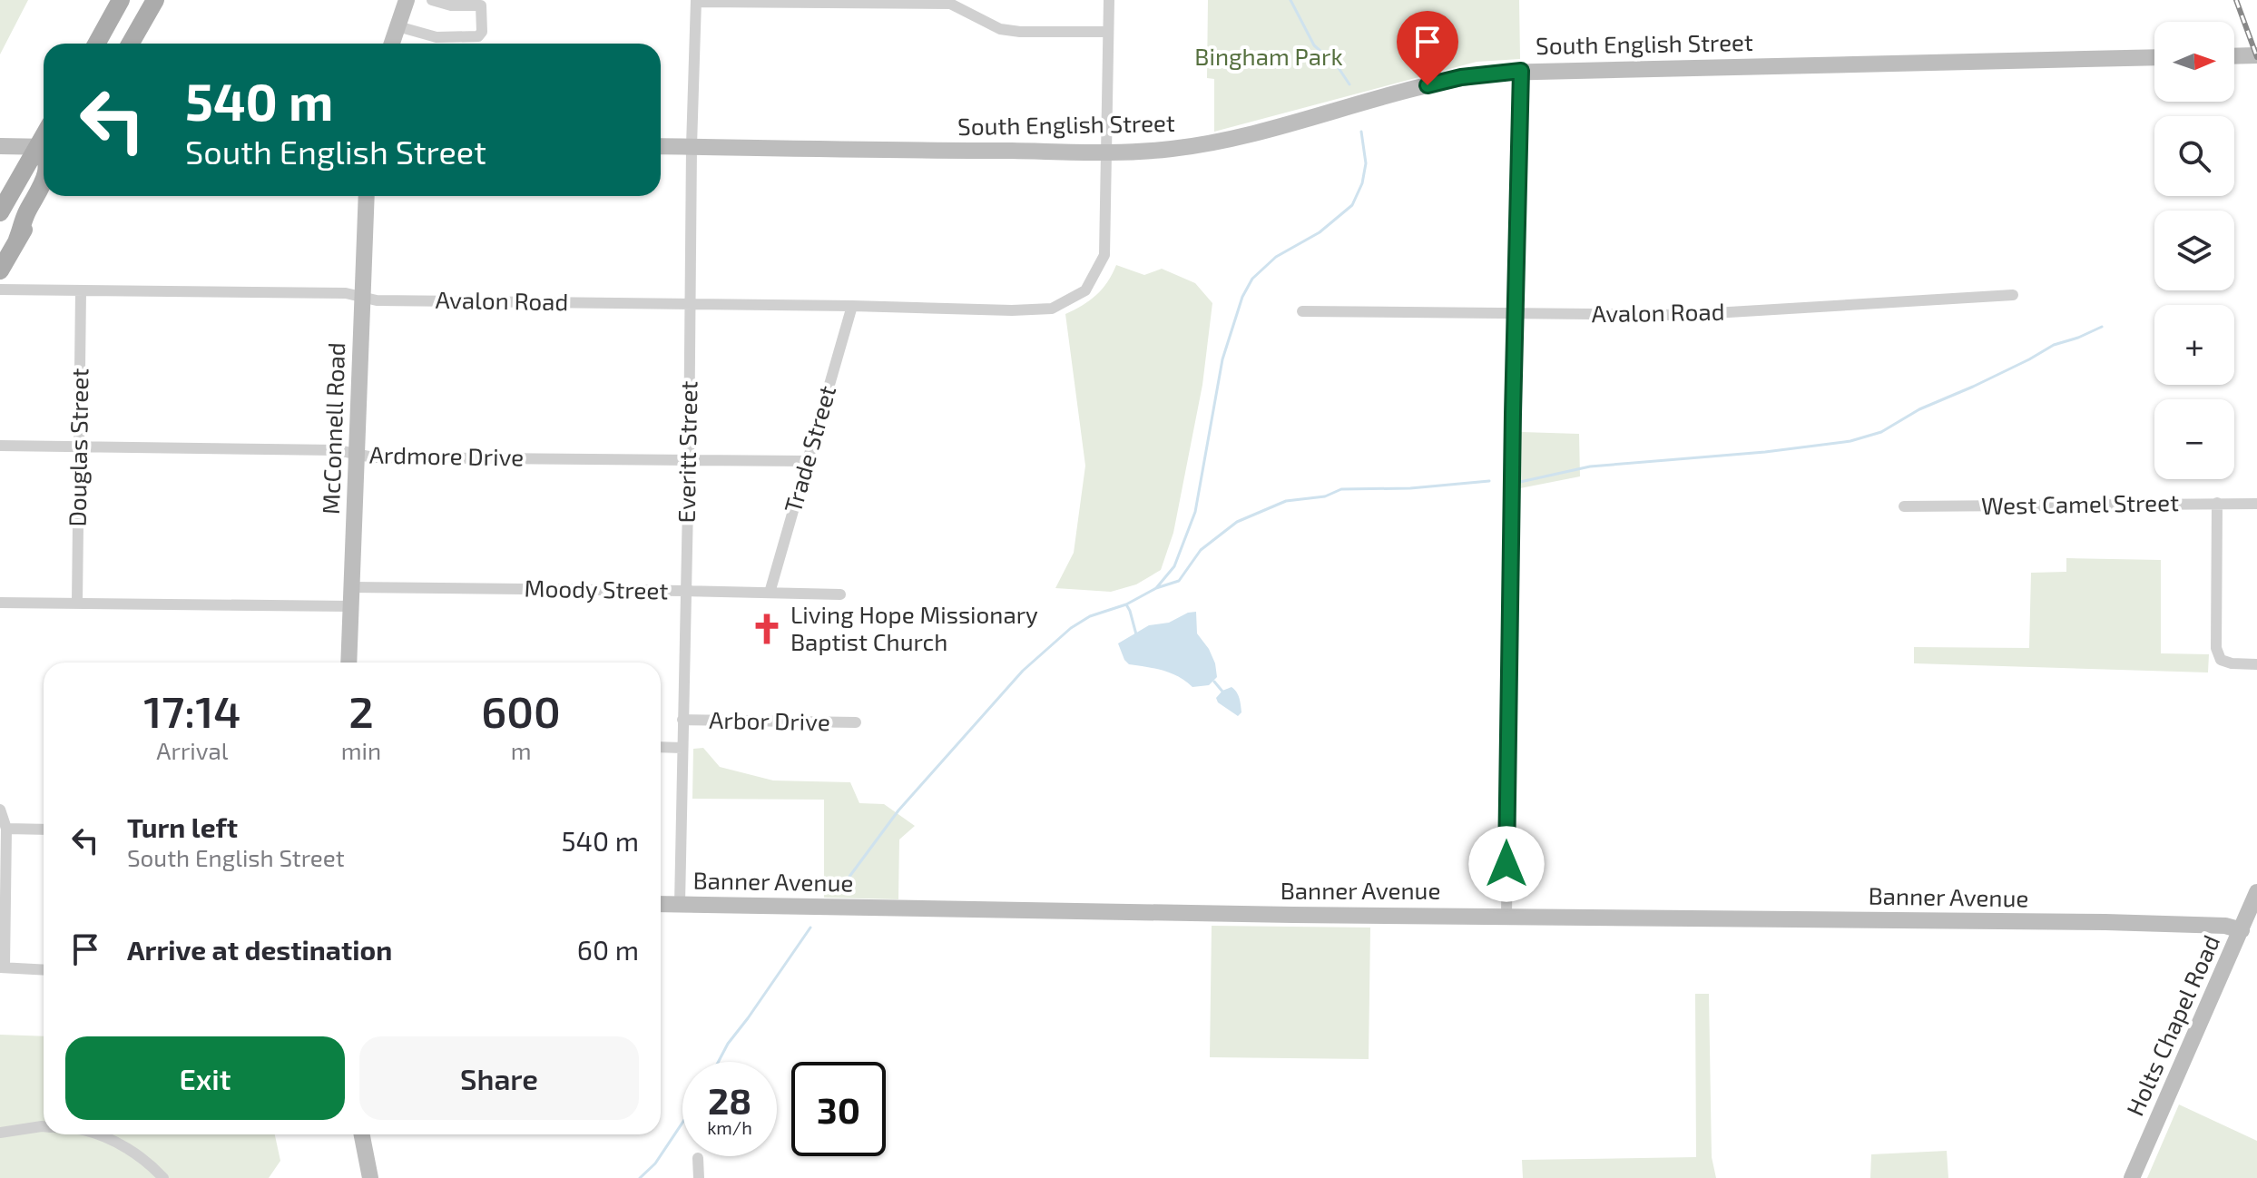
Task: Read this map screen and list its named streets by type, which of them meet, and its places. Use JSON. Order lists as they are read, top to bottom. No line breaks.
{"streets":{"street":["South English Street","Avalon Road","McConnell Road","Douglas Street","Trade Street","Everitt Street","Ardmore Drive","West Camel Street","Moody Street","Arbor Drive","Banner Avenue","Holts Chapel Road"]},"crossings":[["South English Street","Avalon Road"],["South English Street","Everitt Street"],["Avalon Road","McConnell Road"],["Avalon Road","Douglas Street"],["Avalon Road","Trade Street"],["Avalon Road","Everitt Street"],["McConnell Road","Ardmore Drive"],["McConnell Road","Moody Street"],["Douglas Street","Ardmore Drive"],["Trade Street","Ardmore Drive"],["Trade Street","Moody Street"],["Everitt Street","Ardmore Drive"],["Everitt Street","Moody Street"],["Everitt Street","Arbor Drive"],["Everitt Street","Banner Avenue"],["Banner Avenue","Holts Chapel Road"]],"parks":["Bingham Park"],"places":{"church":["Living Hope Missionary Baptist Church"]},"north":"right","page":{"map_buttons":["+","−"],"turn":["540 m","South English Street"],"eta":["17:14","Arrival","2","min","600","m"],"list":[{"name":"Turn left","note":"South English Street","value":"540 m"},{"name":"Arrive at destination","value":"60 m"}],"buttons":["Exit","Share"],"speed":"28 km/h","limit":"30"}}
